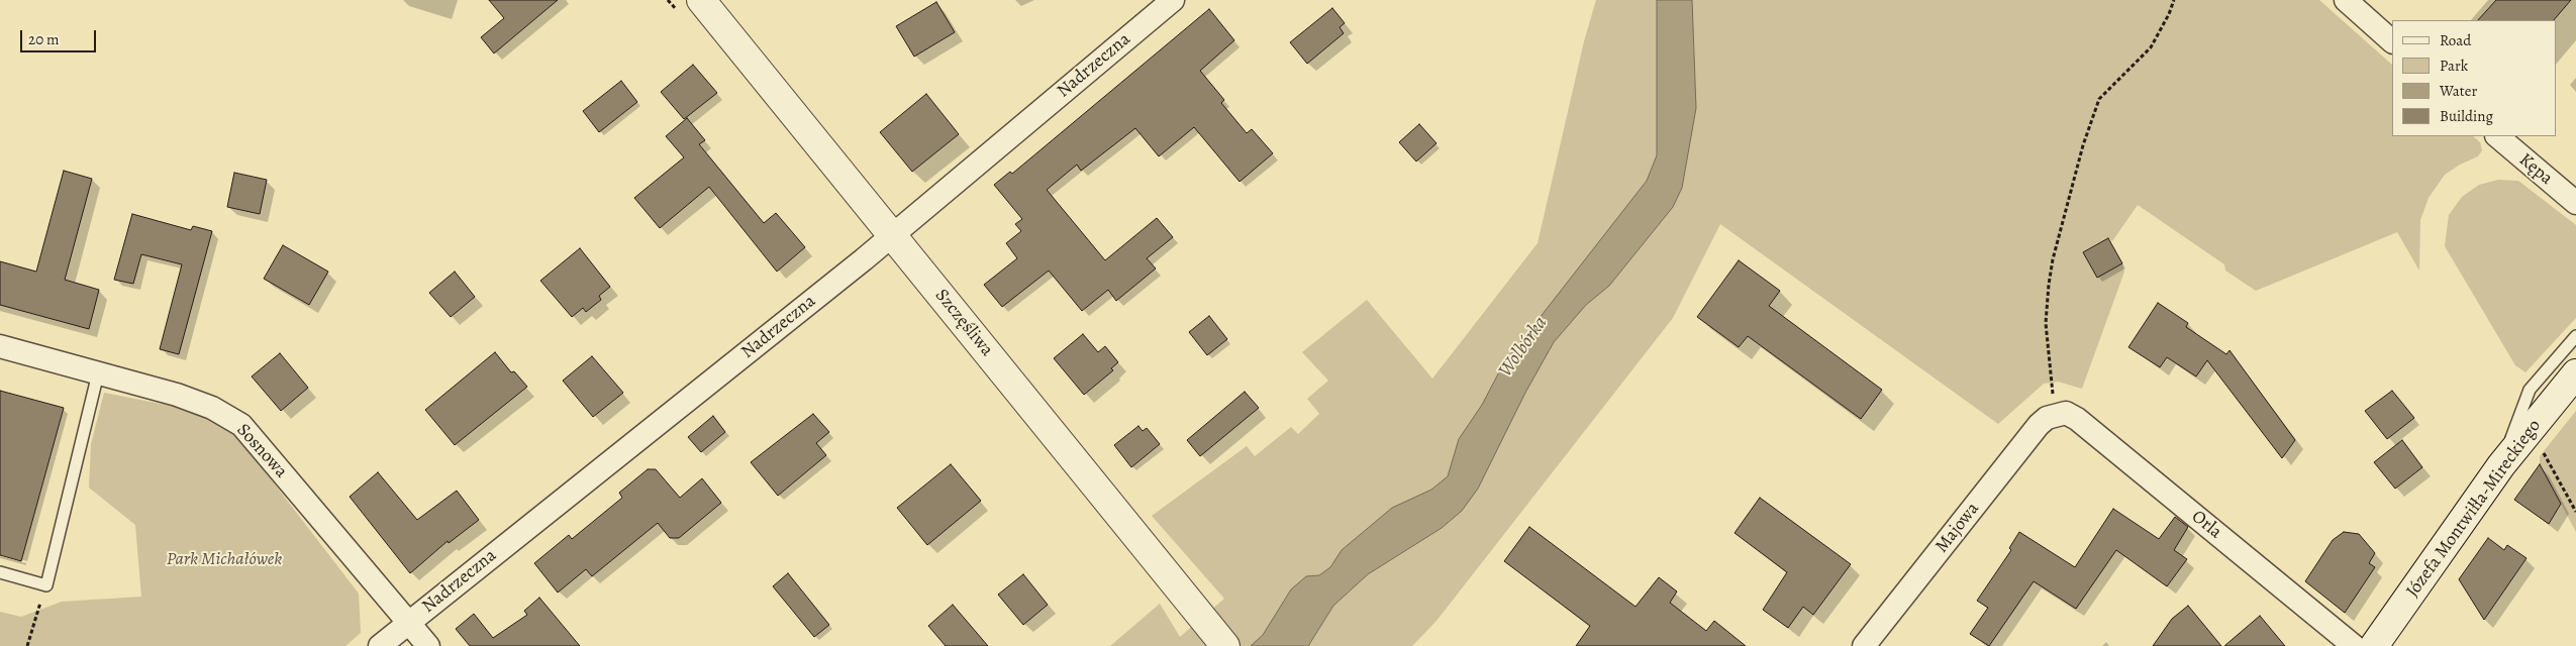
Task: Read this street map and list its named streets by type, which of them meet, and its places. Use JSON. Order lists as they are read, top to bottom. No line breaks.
{"streets":{"street":["Nadrzeczna","Kępa","Szczęśliwa","Sosnowa","Józefa Montwiłła-Mireckiego","Orla","Majowa"]},"crossings":[["Nadrzeczna","Szczęśliwa"],["Nadrzeczna","Sosnowa"],["Orla","Majowa"]],"water":["Wolbórka"],"parks":["Park Michałówek"],"legend":["Road","Park","Water","Building"],"scale_bar":"20 m"}
